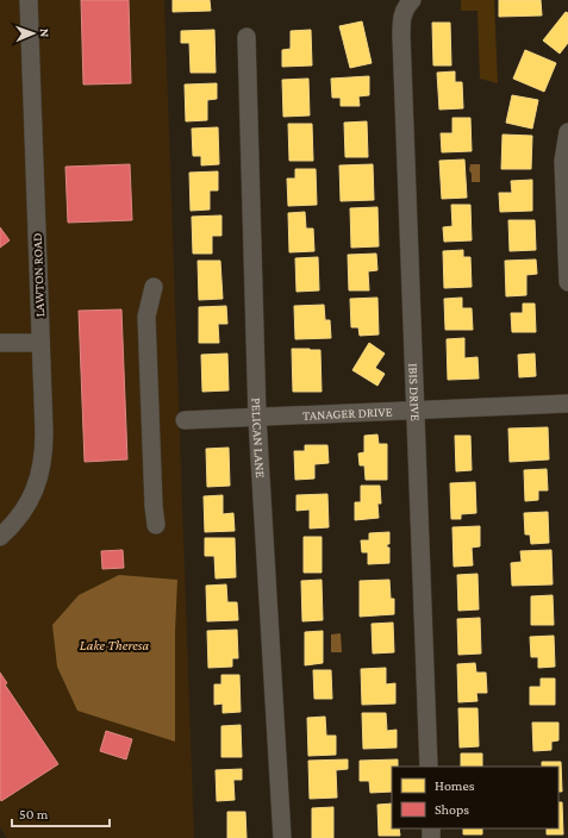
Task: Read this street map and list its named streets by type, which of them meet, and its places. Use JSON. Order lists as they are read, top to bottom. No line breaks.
{"streets":{"street":["LAWTON ROAD","IBIS DRIVE","TANAGER DRIVE","PELICAN LANE"]},"crossings":[["IBIS DRIVE","TANAGER DRIVE"],["TANAGER DRIVE","PELICAN LANE"]],"water":["Lake Theresa"],"legend":["Homes","Shops"],"scale_bar":"50 m","north":"right"}
